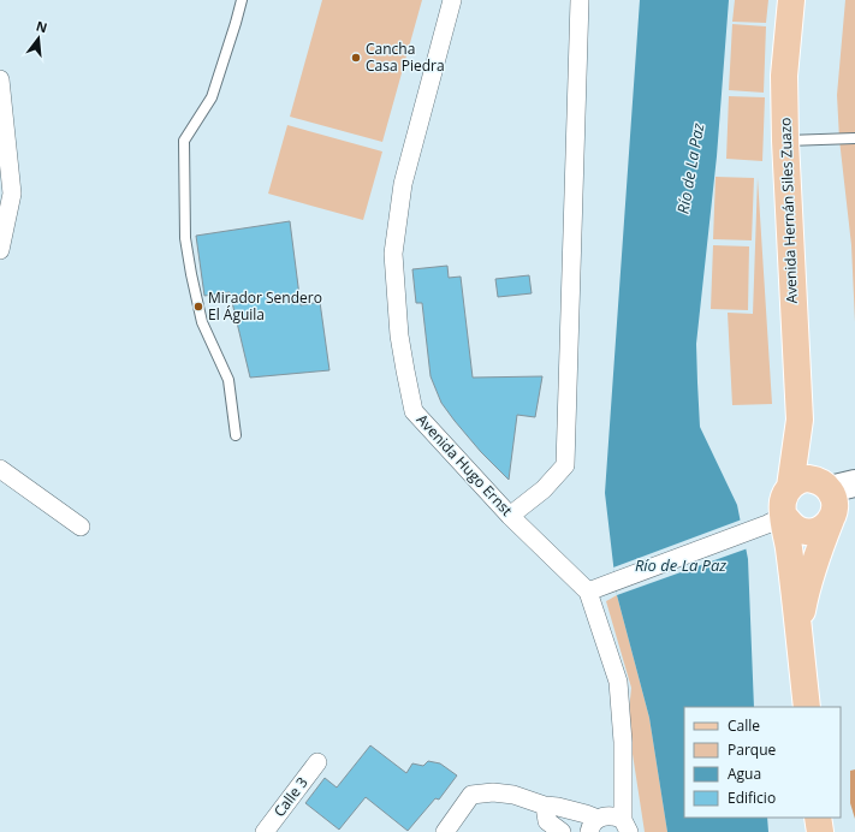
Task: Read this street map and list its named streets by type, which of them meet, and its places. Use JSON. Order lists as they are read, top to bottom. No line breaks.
{"streets":{"main road":["Avenida Hernán Siles Zuazo"],"street":["Avenida Hugo Ernst","Calle 3"]},"water":["Río de La Paz"],"places":["Cancha Casa Piedra","Mirador Sendero El Águila"],"legend":["Calle","Parque","Agua","Edificio"],"north":"top"}
